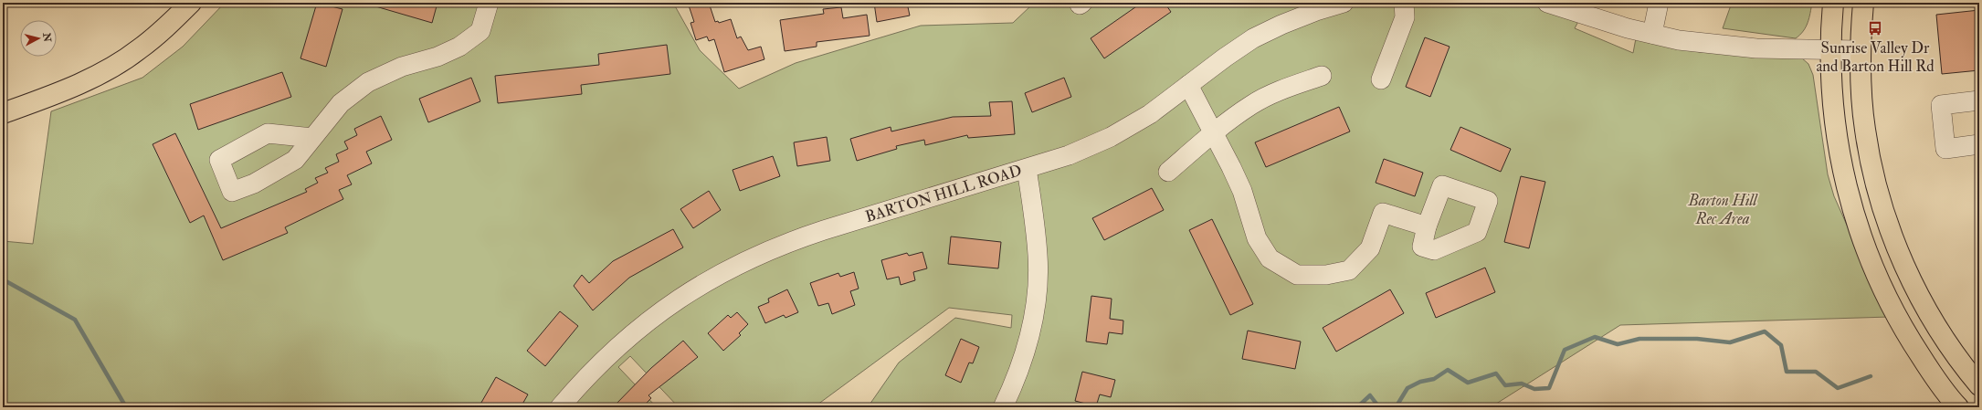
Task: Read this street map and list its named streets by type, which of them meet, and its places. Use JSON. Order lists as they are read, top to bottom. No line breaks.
{"streets":{"street":["BARTON HILL ROAD"]},"parks":["Barton Hill Rec Area"],"places":{"bus stop":["Sunrise Valley Dr and Barton Hill Rd"]},"north":"right"}
